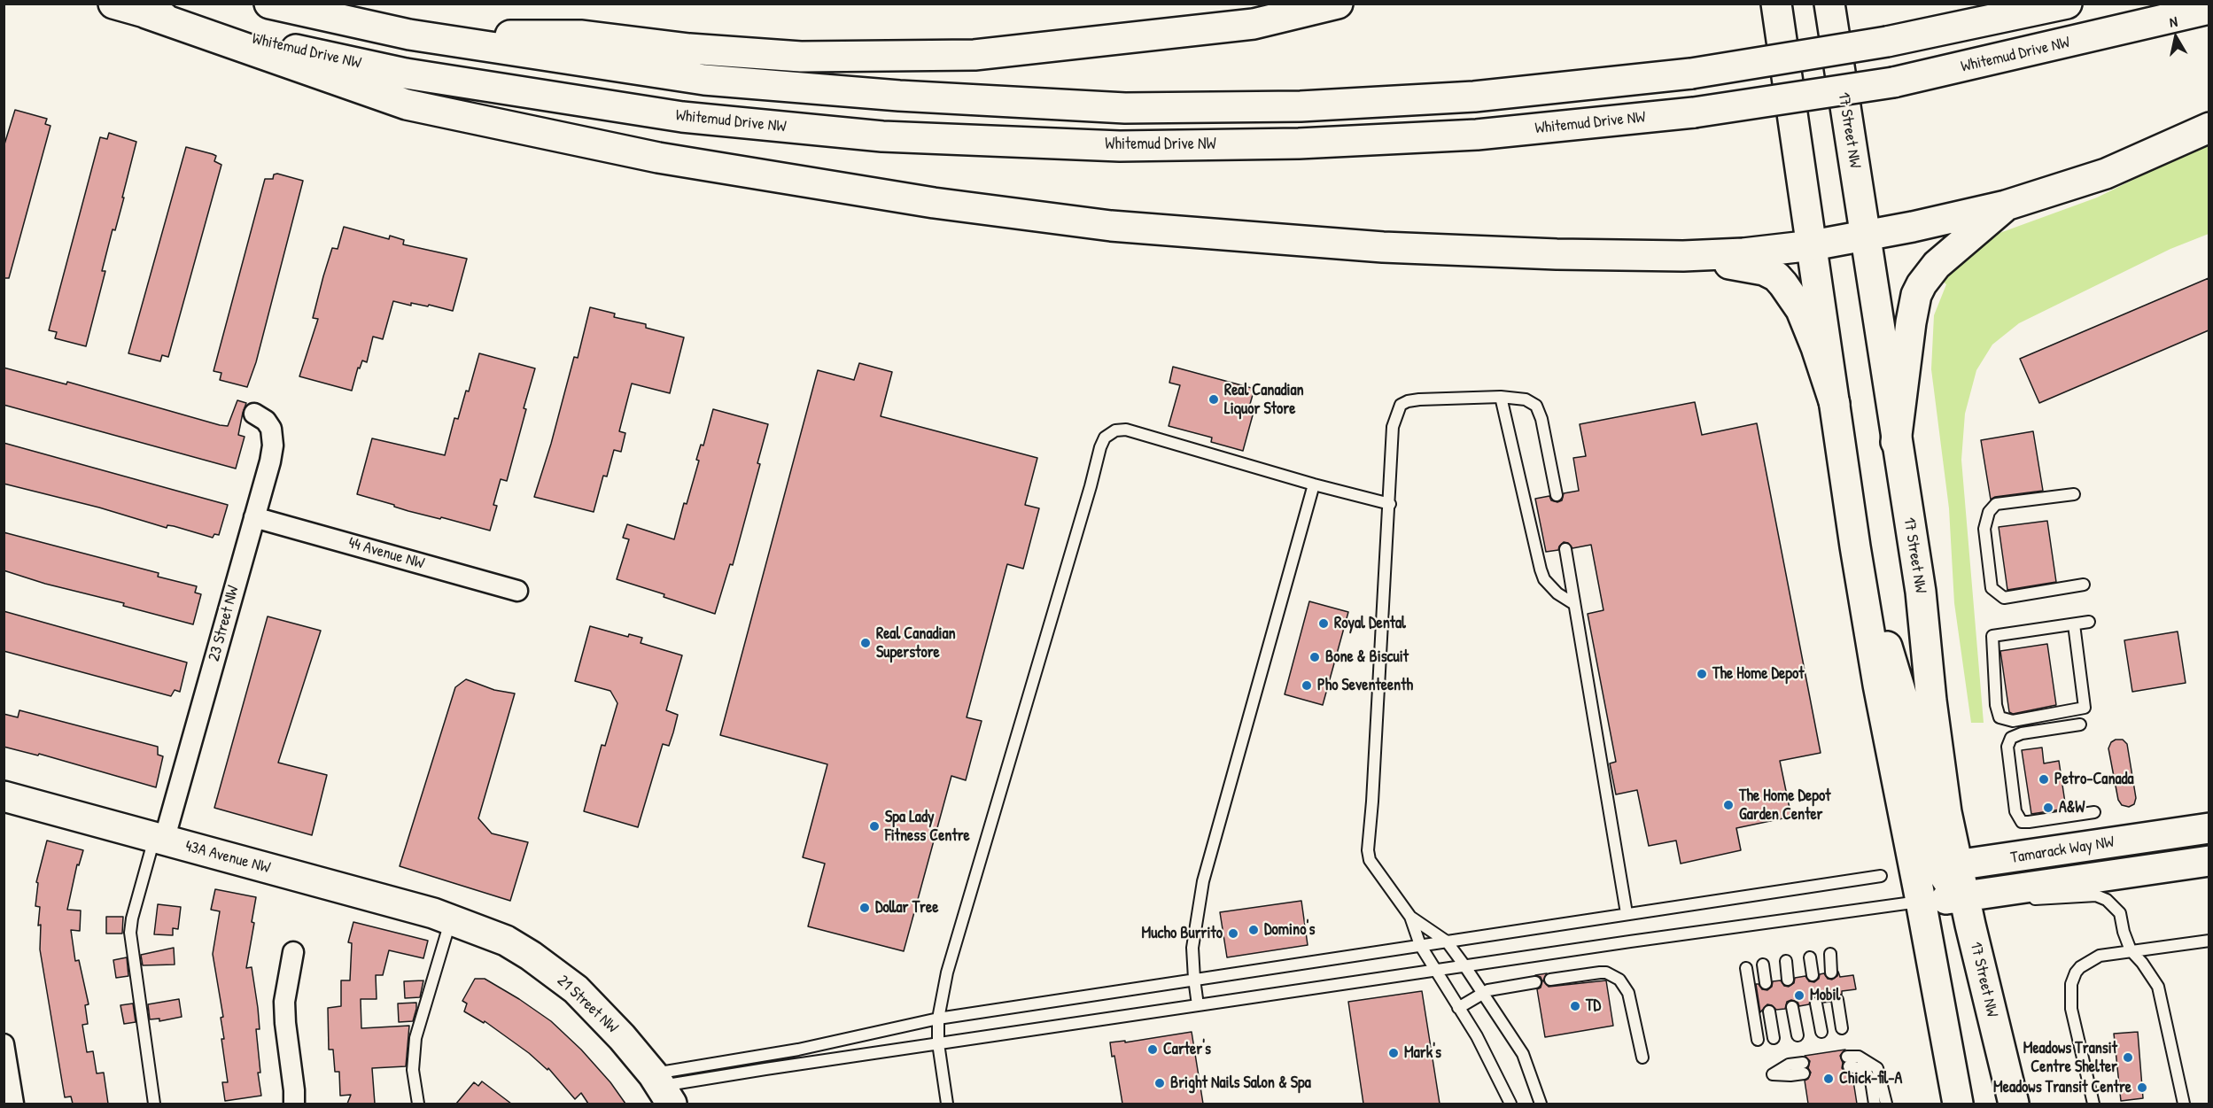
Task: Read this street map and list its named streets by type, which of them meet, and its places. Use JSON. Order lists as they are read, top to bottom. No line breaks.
{"streets":{"main road":["Whitemud Drive NW","17 Street NW","Tamarack Way NW","43A Avenue NW","21 Street NW"],"street":["44 Avenue NW","23 Street NW"]},"crossings":[["17 Street NW","Tamarack Way NW"],["44 Avenue NW","23 Street NW"],["23 Street NW","43A Avenue NW"],["43A Avenue NW","21 Street NW"]],"places":["Real Canadian Liquor Store","Royal Dental","Real Canadian Superstore","Bone & Biscuit","The Home Depot","Pho Seventeenth","Petro-Canada","The Home Depot Garden Center","A&W","Spa Lady Fitness Centre","Dollar Tree","Domino's","Mucho Burrito","Mobil","TD","Carter's","Mark's","Meadows Transit Centre Shelter","Chick-fil-A","Bright Nails Salon & Spa","Meadows Transit Centre"],"north":"top"}
